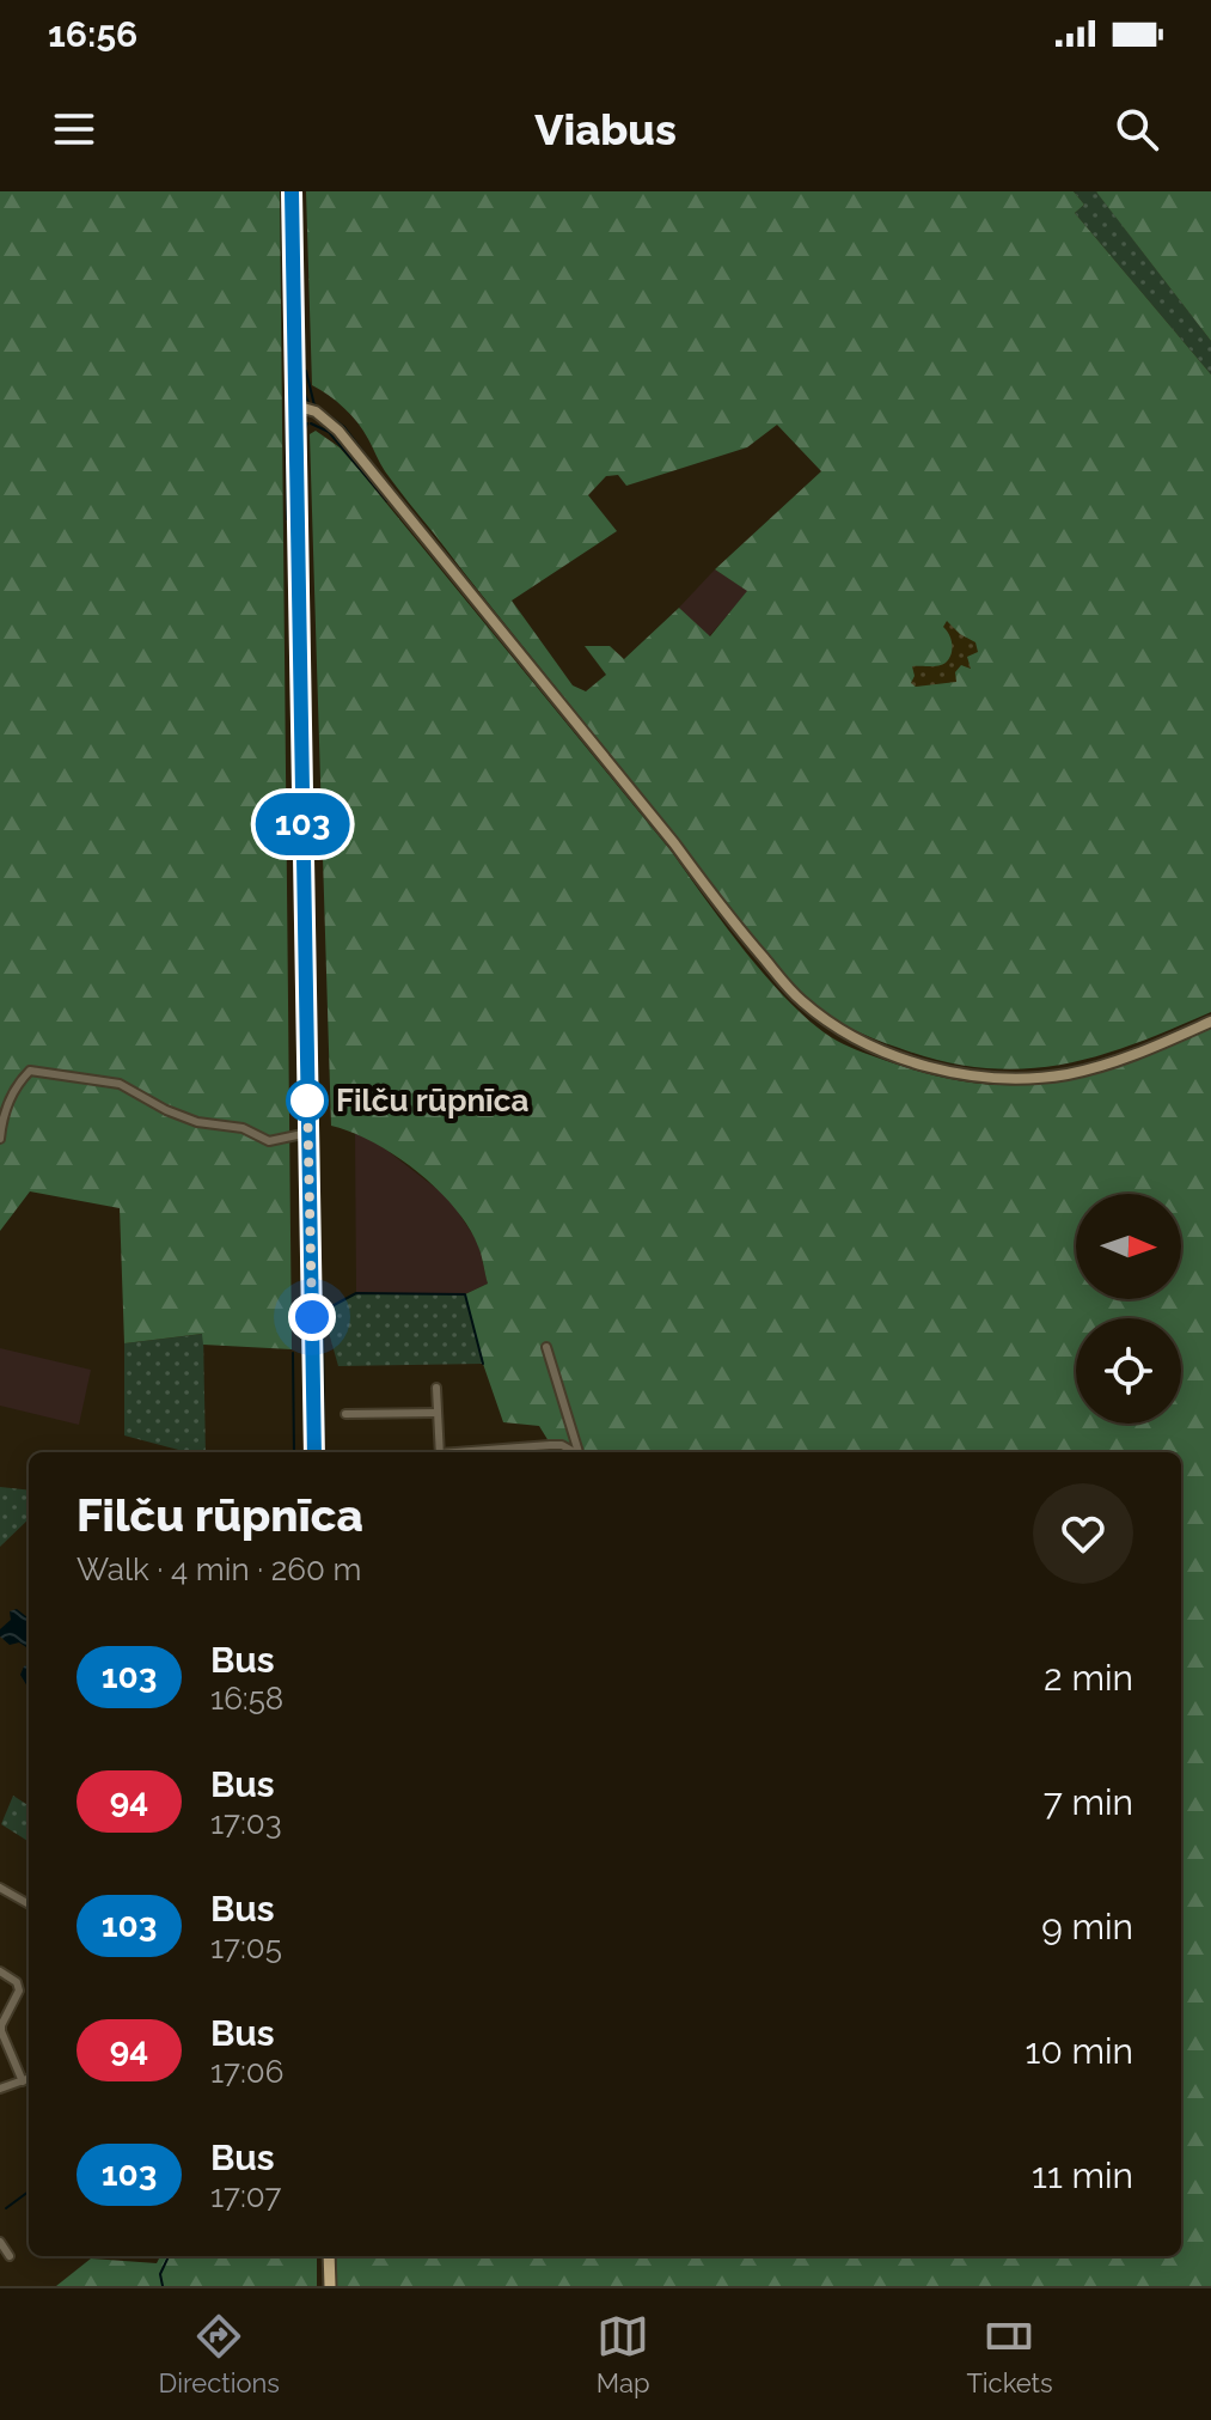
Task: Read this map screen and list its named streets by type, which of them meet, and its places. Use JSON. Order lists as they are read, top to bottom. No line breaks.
{"places":["Filču rūpnīca"],"lines":["bus line 103"],"north":"right","page":{"status":"16:56","header":"Viabus","on_map":"103","heading":["Filču rūpnīca","Walk · 4 min · 260 m"],"list":[{"mark":"103","name":"Bus","note":"16:58","value":"2 min"},{"mark":"94","name":"Bus","note":"17:03","value":"7 min"},{"mark":"103","name":"Bus","note":"17:05","value":"9 min"},{"mark":"94","name":"Bus","note":"17:06","value":"10 min"},{"mark":"103","name":"Bus","note":"17:07","value":"11 min"}],"tabs":["Directions","Map","Tickets"]}}
